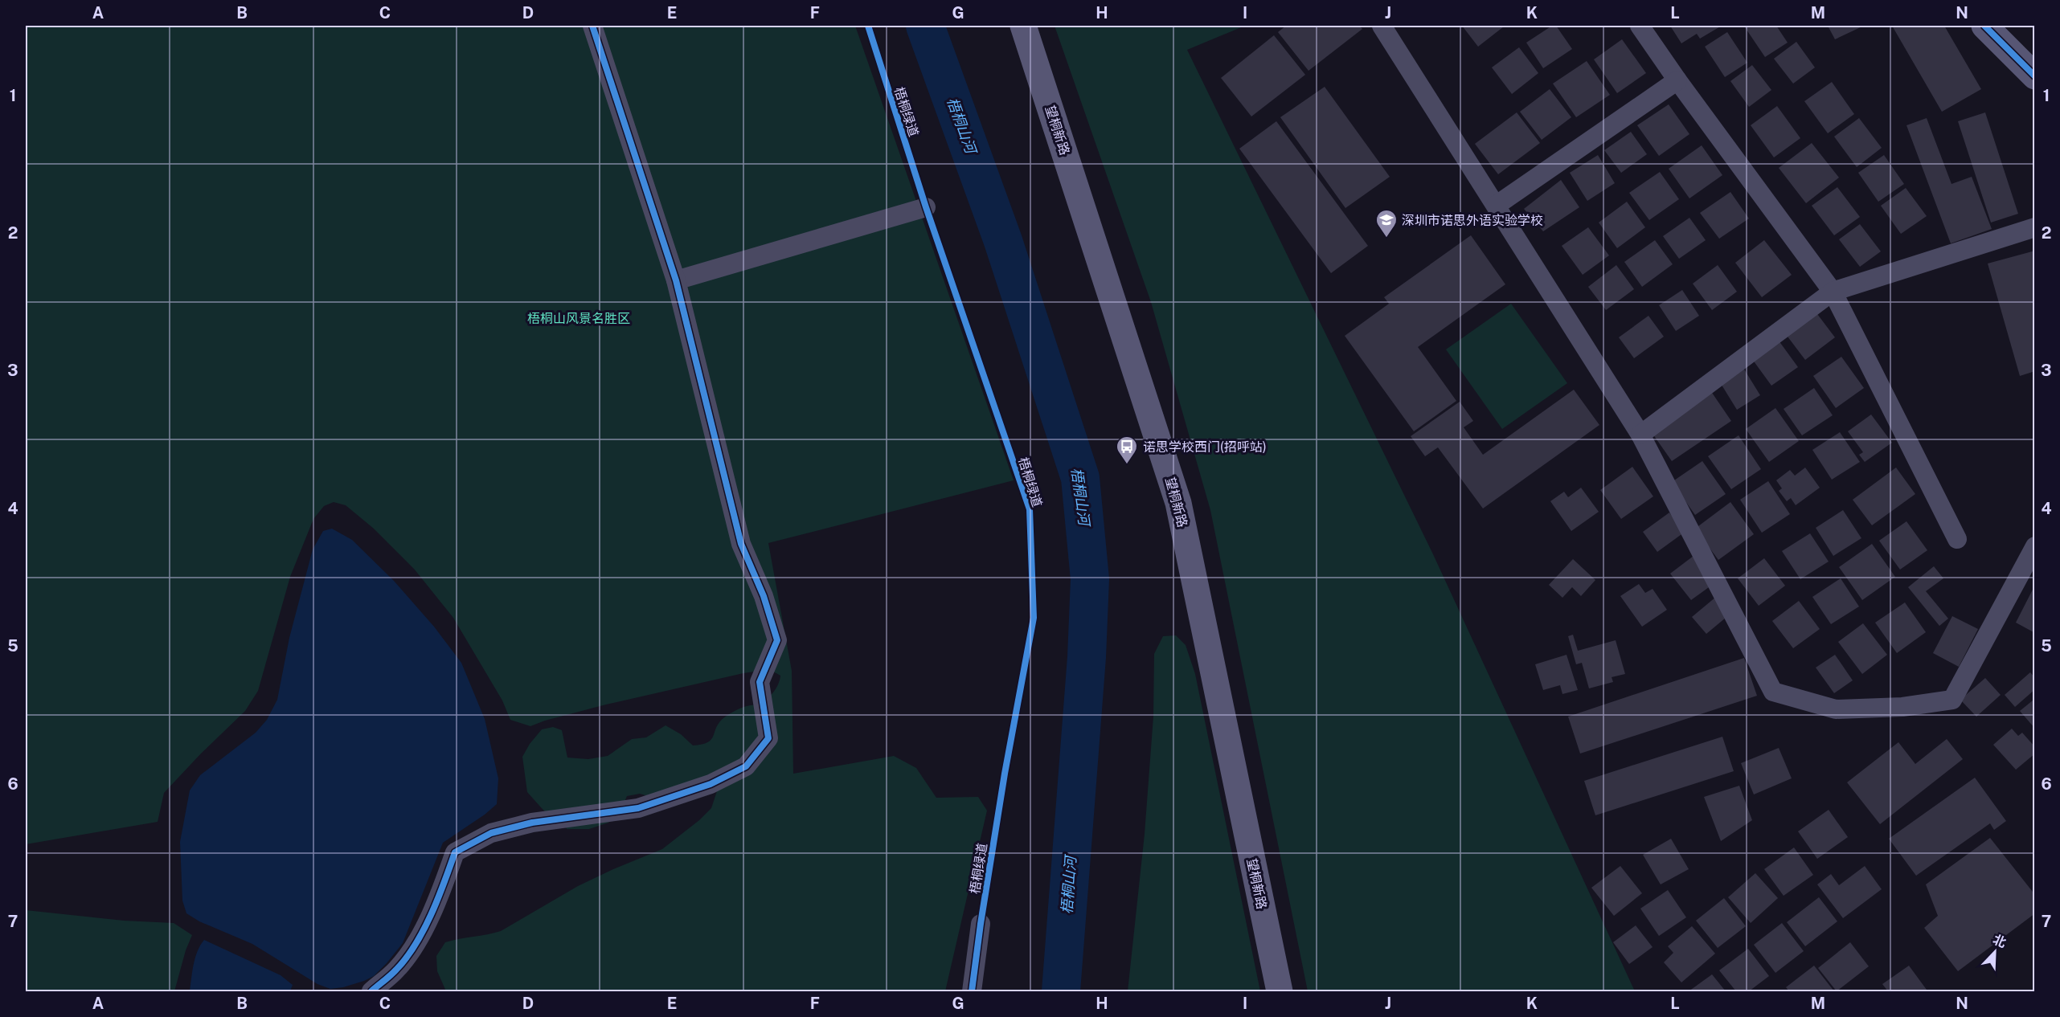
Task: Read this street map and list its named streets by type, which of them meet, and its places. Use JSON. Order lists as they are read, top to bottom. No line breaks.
{"streets":{"street":["望桐新路"],"cycle path":["梧桐绿道"]},"water":["梧桐山河"],"parks":["梧桐山风景名胜区"],"places":{"school or university":["深圳市诺思外语实验学校"],"bus stop":["诺思学校西门(招呼站)"]},"north":"top right","grid":{"columns":["A","B","C","D","E","F","G","H","I","J","K","L","M","N"],"rows":["1","2","3","4","5","6","7"]}}
